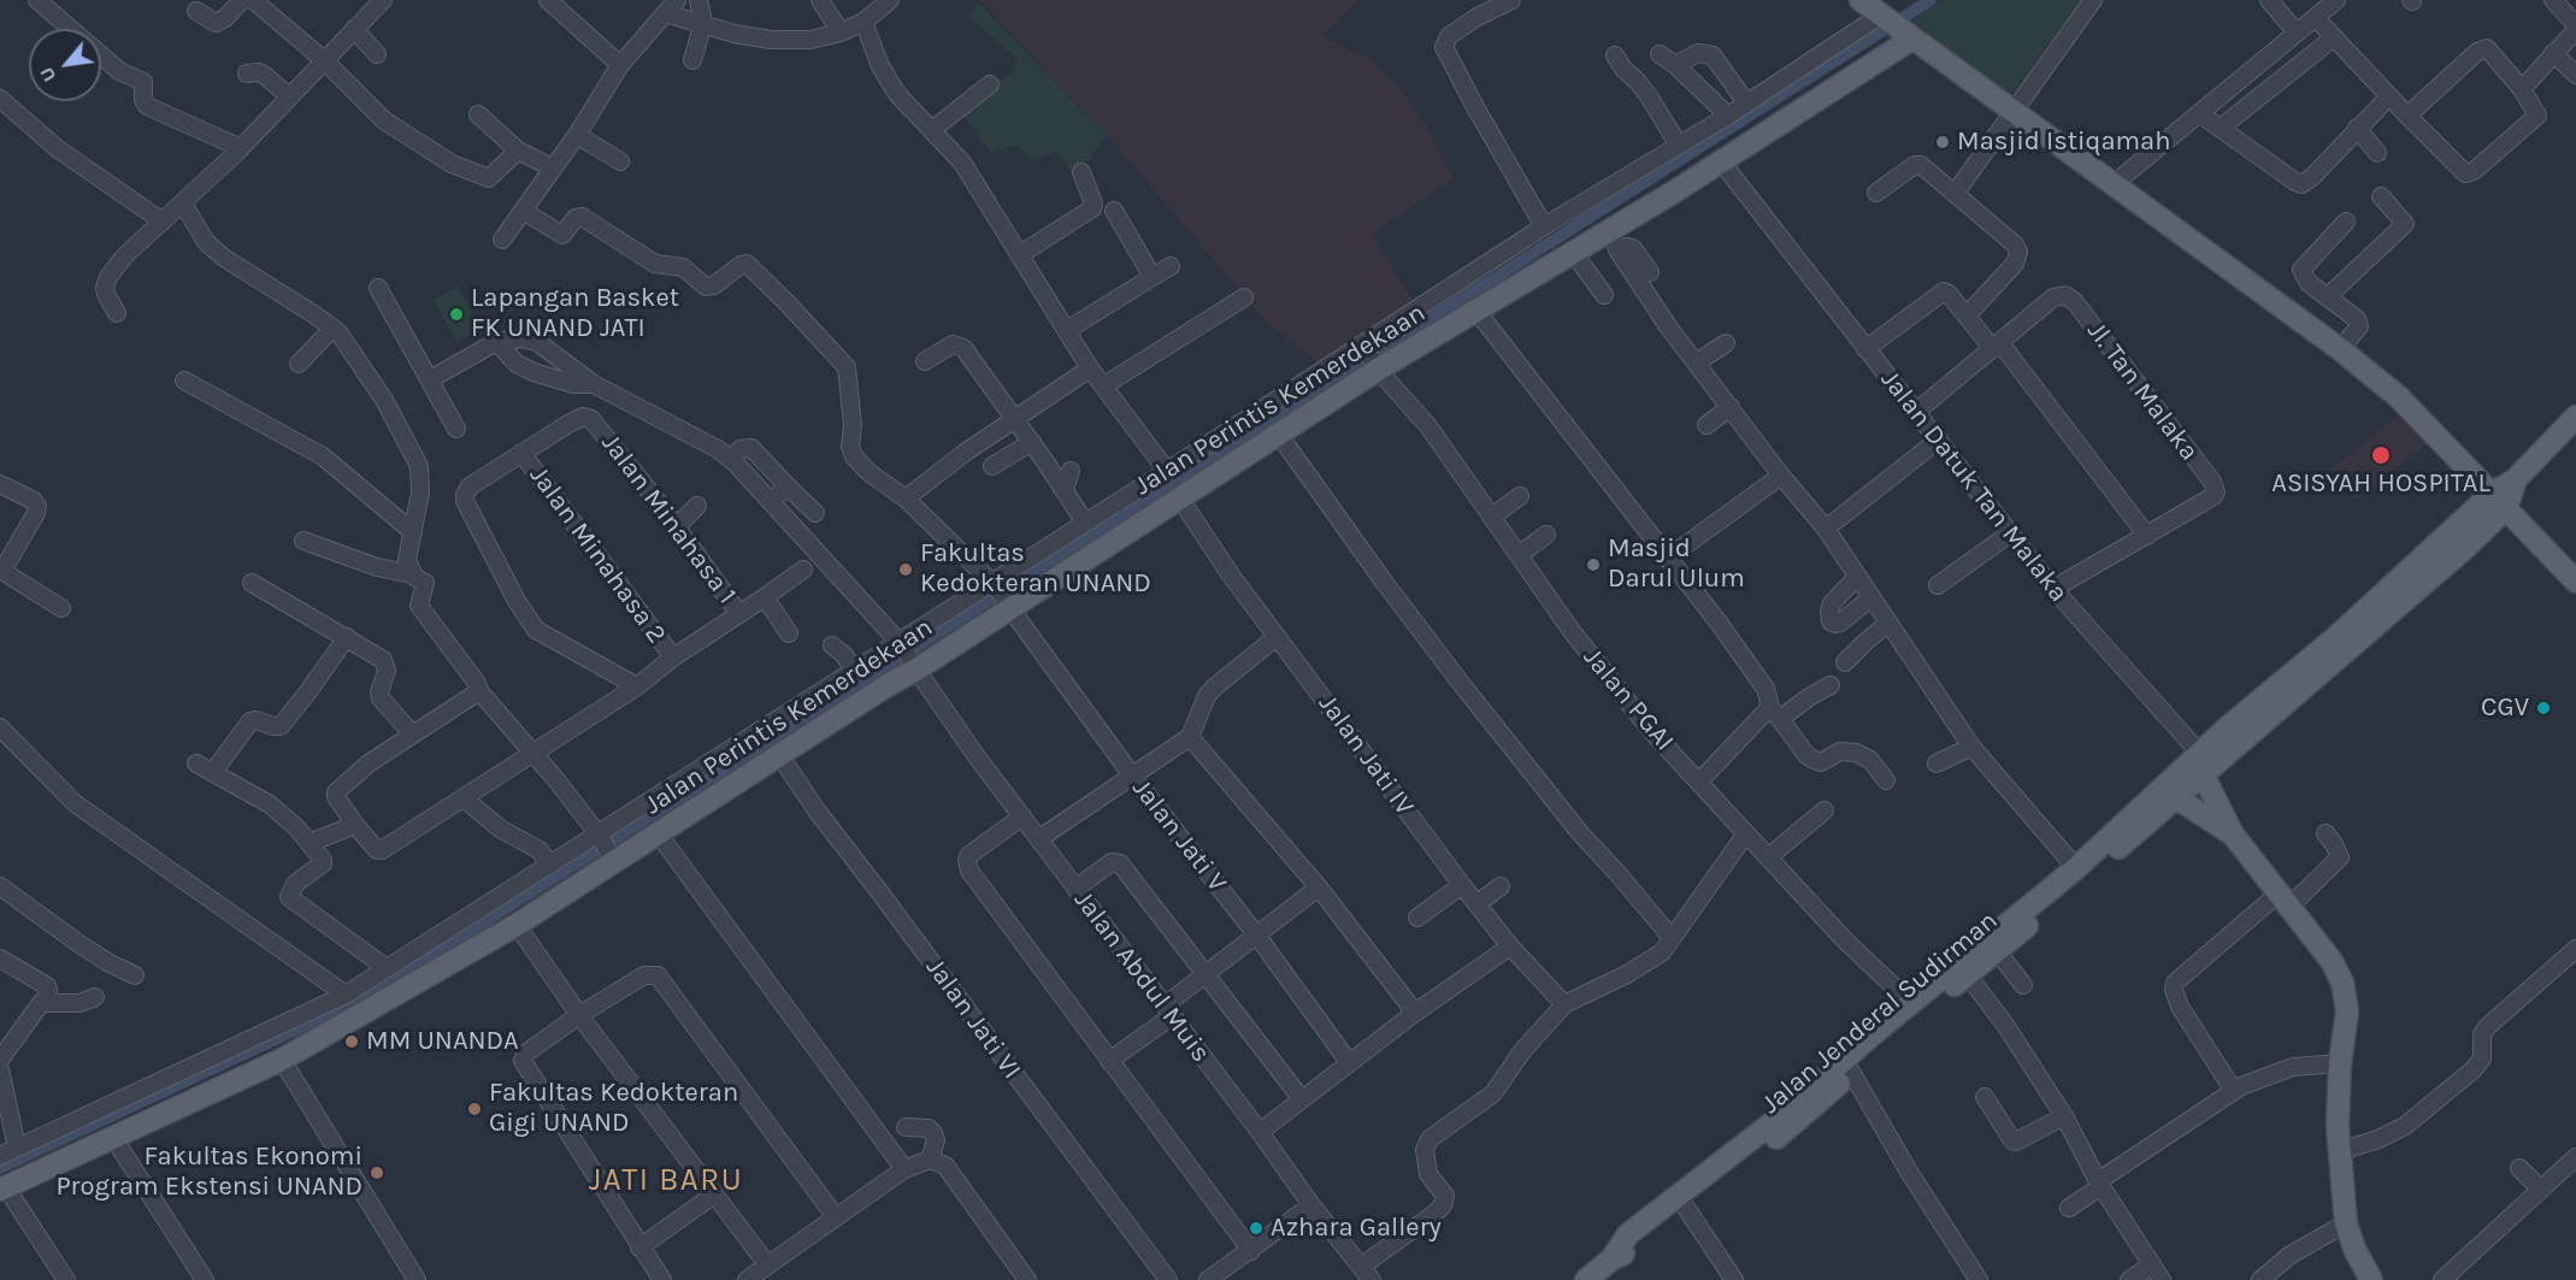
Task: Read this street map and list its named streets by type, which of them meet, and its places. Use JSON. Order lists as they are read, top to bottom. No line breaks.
{"streets":{"main road":["Jalan Perintis Kemerdekaan","Jalan Jenderal Sudirman"],"street":["Jl. Tan Malaka","Jalan Datuk Tan Malaka","Jalan Minahasa 1","Jalan Minahasa 2","Jalan PGAI","Jalan Jati IV","Jalan Jati V","Jalan Abdul Muis","Jalan Jati VI"]},"crossings":[["Jl. Tan Malaka","Jalan Datuk Tan Malaka"],["Jalan Perintis Kemerdekaan","Jalan Datuk Tan Malaka"],["Jalan Perintis Kemerdekaan","Jalan PGAI"],["Jalan Perintis Kemerdekaan","Jalan Jati IV"],["Jalan Perintis Kemerdekaan","Jalan Jati V"],["Jalan Perintis Kemerdekaan","Jalan Abdul Muis"],["Jalan Perintis Kemerdekaan","Jalan Jati VI"],["Jalan Datuk Tan Malaka","Jalan Jenderal Sudirman"],["Jalan Minahasa 1","Jalan Minahasa 2"]],"districts":["JATI BARU"],"places":["Masjid Istiqamah","Lapangan Basket FK UNAND JATI","ASISYAH HOSPITAL","Masjid Darul Ulum","Fakultas Kedokteran UNAND","CGV","MM UNANDA","Fakultas Kedokteran Gigi UNAND","Fakultas Ekonomi Program Ekstensi UNAND","Azhara Gallery"],"north":"bottom left"}
